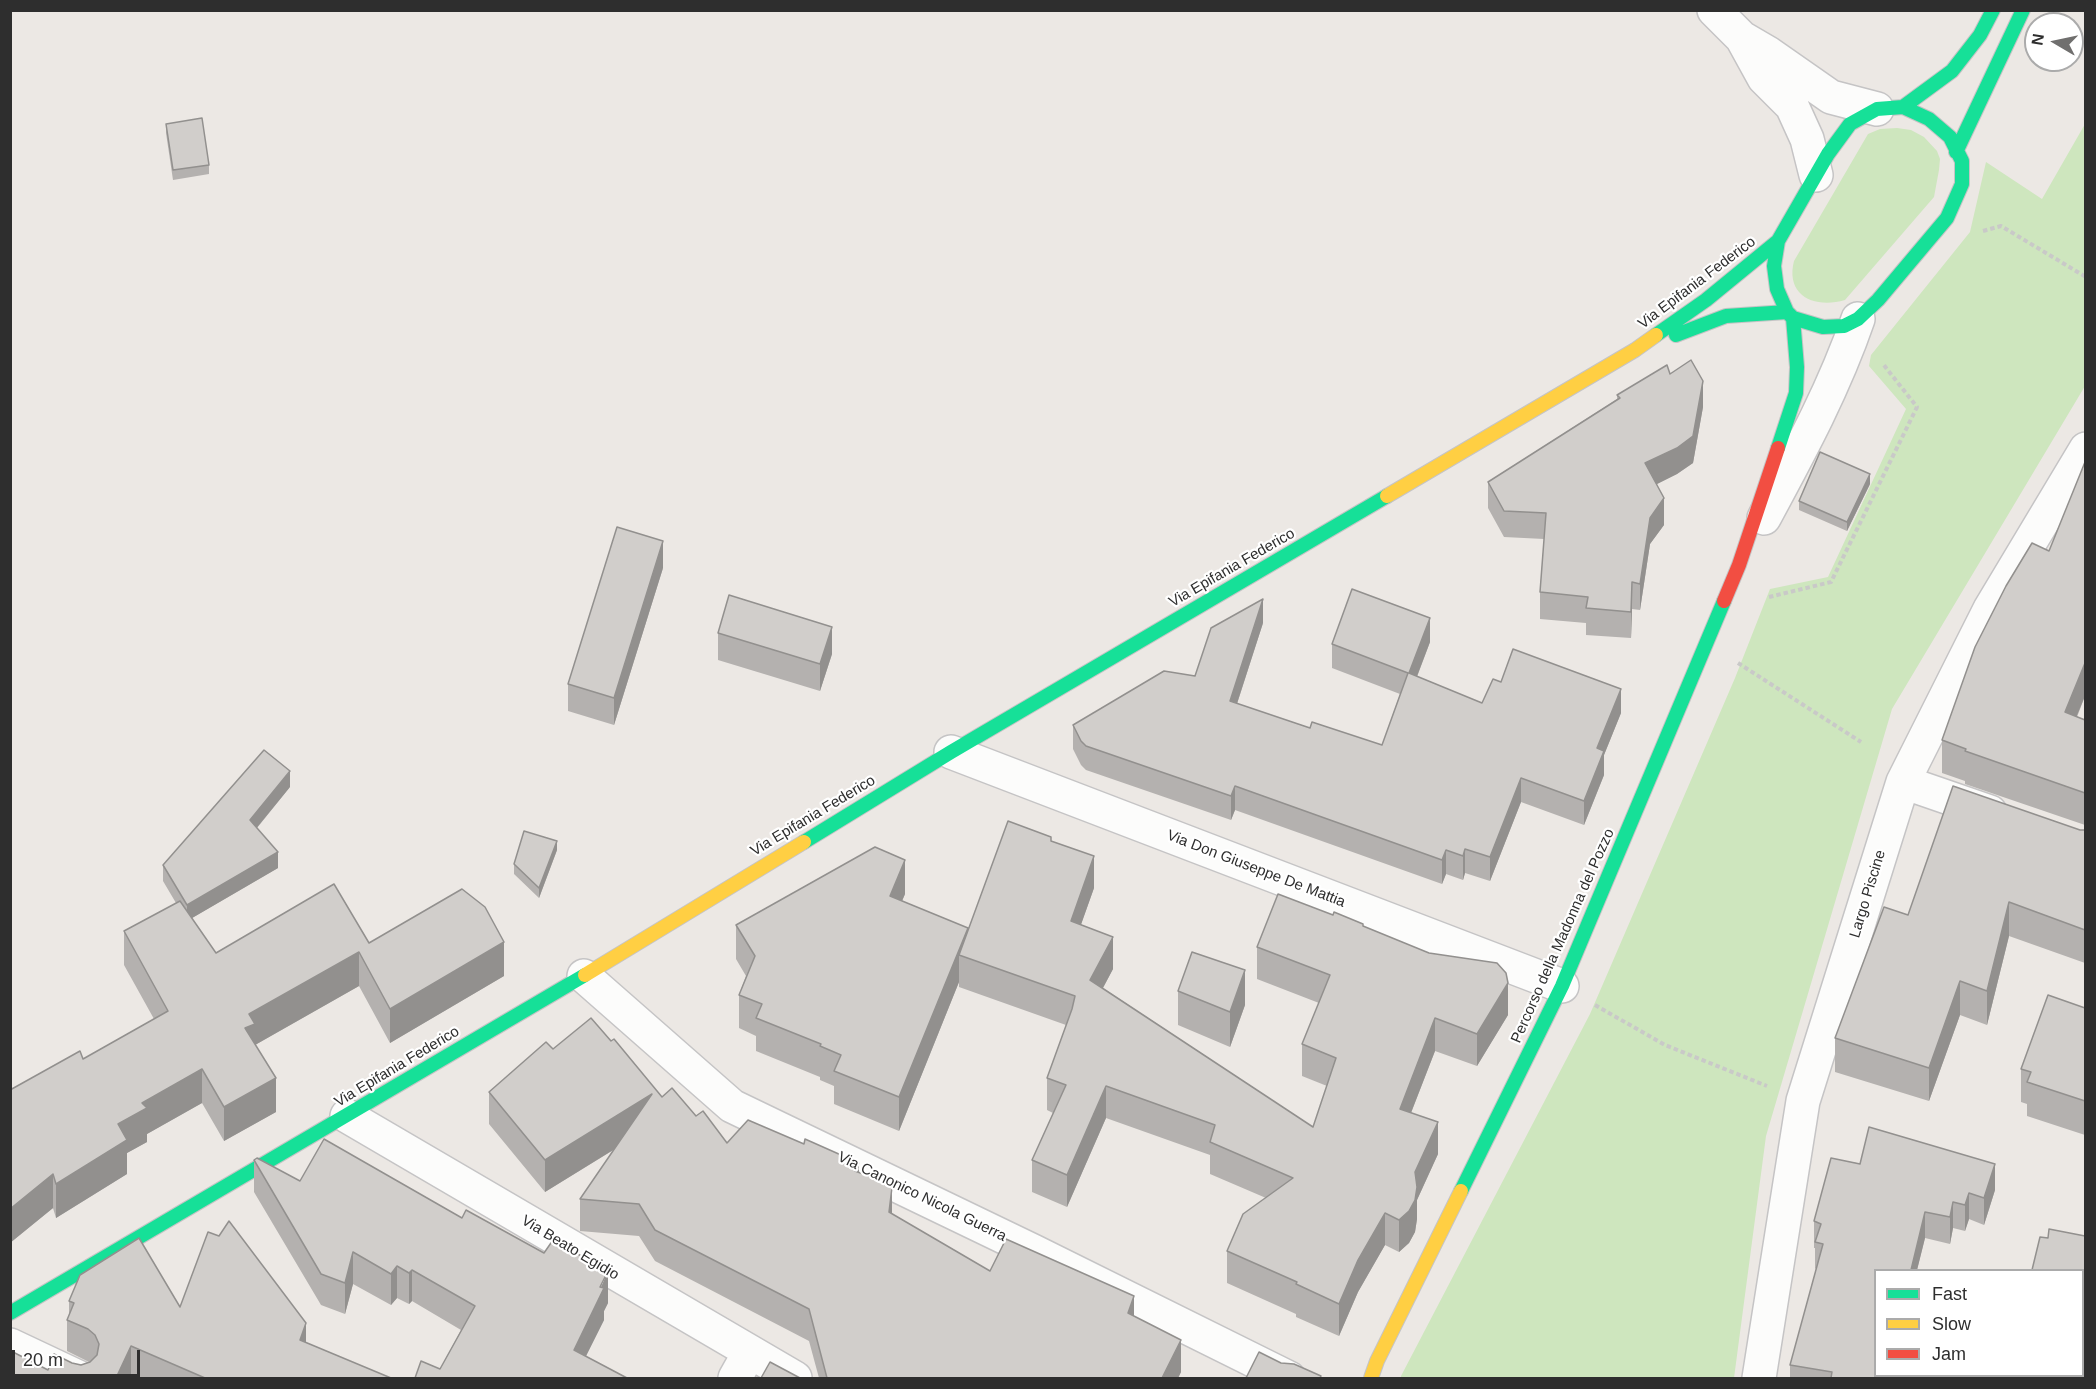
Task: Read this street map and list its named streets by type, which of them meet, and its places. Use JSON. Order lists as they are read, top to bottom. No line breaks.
{"streets":{"main road":["Via Epifania Federico","Percorso della Madonna del Pozzo"],"street":["Via Don Giuseppe De Mattia","Largo Piscine","Via Canonico Nicola Guerra","Via Beato Egidio"]},"crossings":[["Via Epifania Federico","Via Don Giuseppe De Mattia"],["Via Epifania Federico","Percorso della Madonna del Pozzo"],["Via Epifania Federico","Via Canonico Nicola Guerra"],["Via Epifania Federico","Via Beato Egidio"],["Via Don Giuseppe De Mattia","Percorso della Madonna del Pozzo"]],"legend":["Fast","Slow","Jam"],"scale_bar":"20 m","north":"left"}
